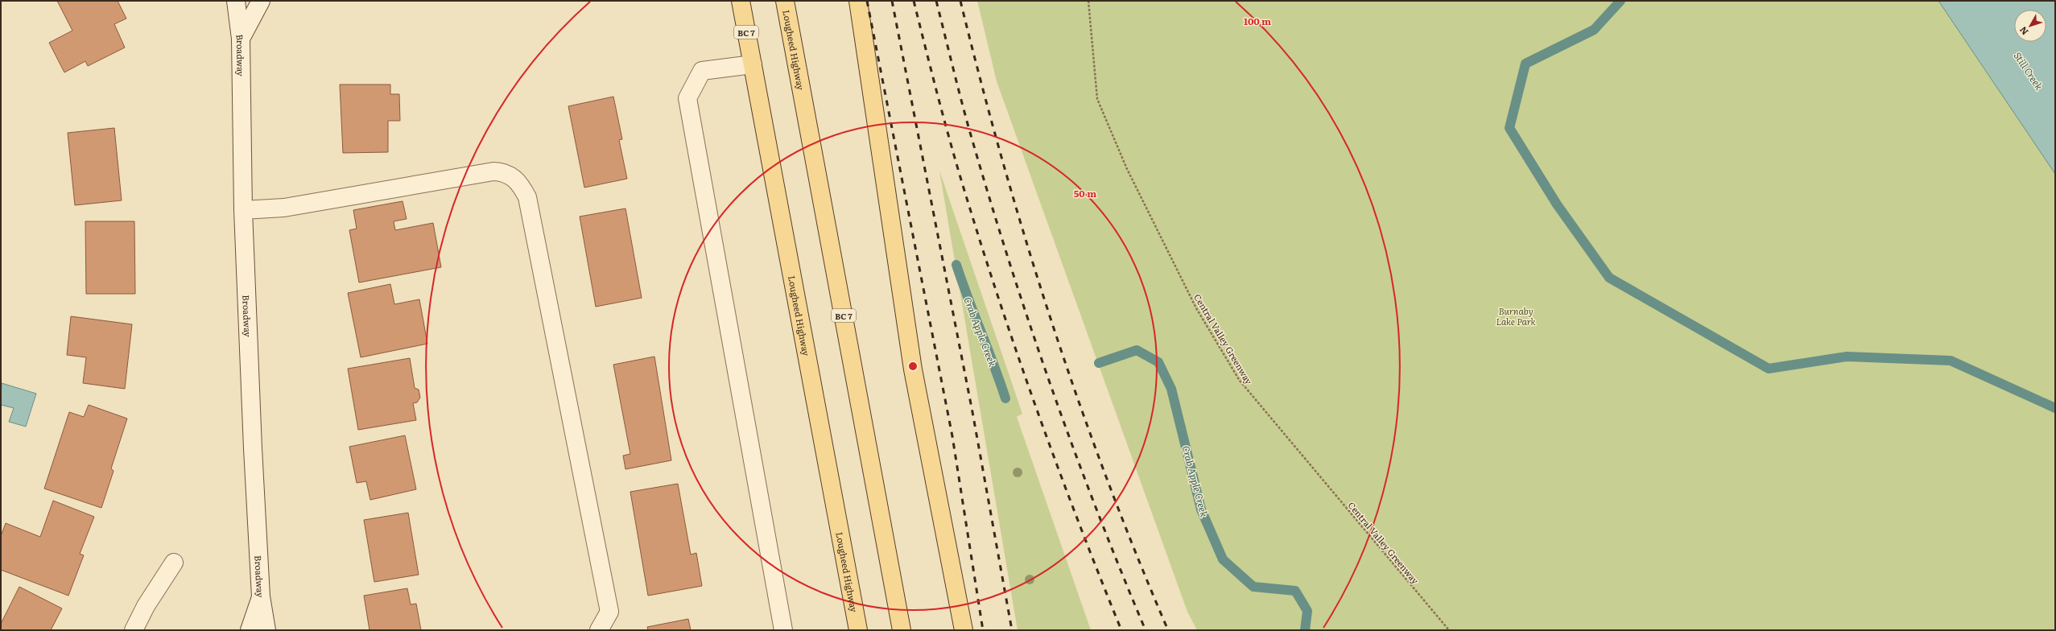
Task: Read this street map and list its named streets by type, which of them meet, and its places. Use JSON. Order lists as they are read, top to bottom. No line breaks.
{"streets":{"main road":["BC 7","Lougheed Highway"],"street":["Broadway"],"path":["Central Valley Greenway"]},"water":["Still Creek","Crab Apple Creek"],"parks":["Burnaby Lake Park"],"north":"bottom left","rings":["100 m","50 m"]}
